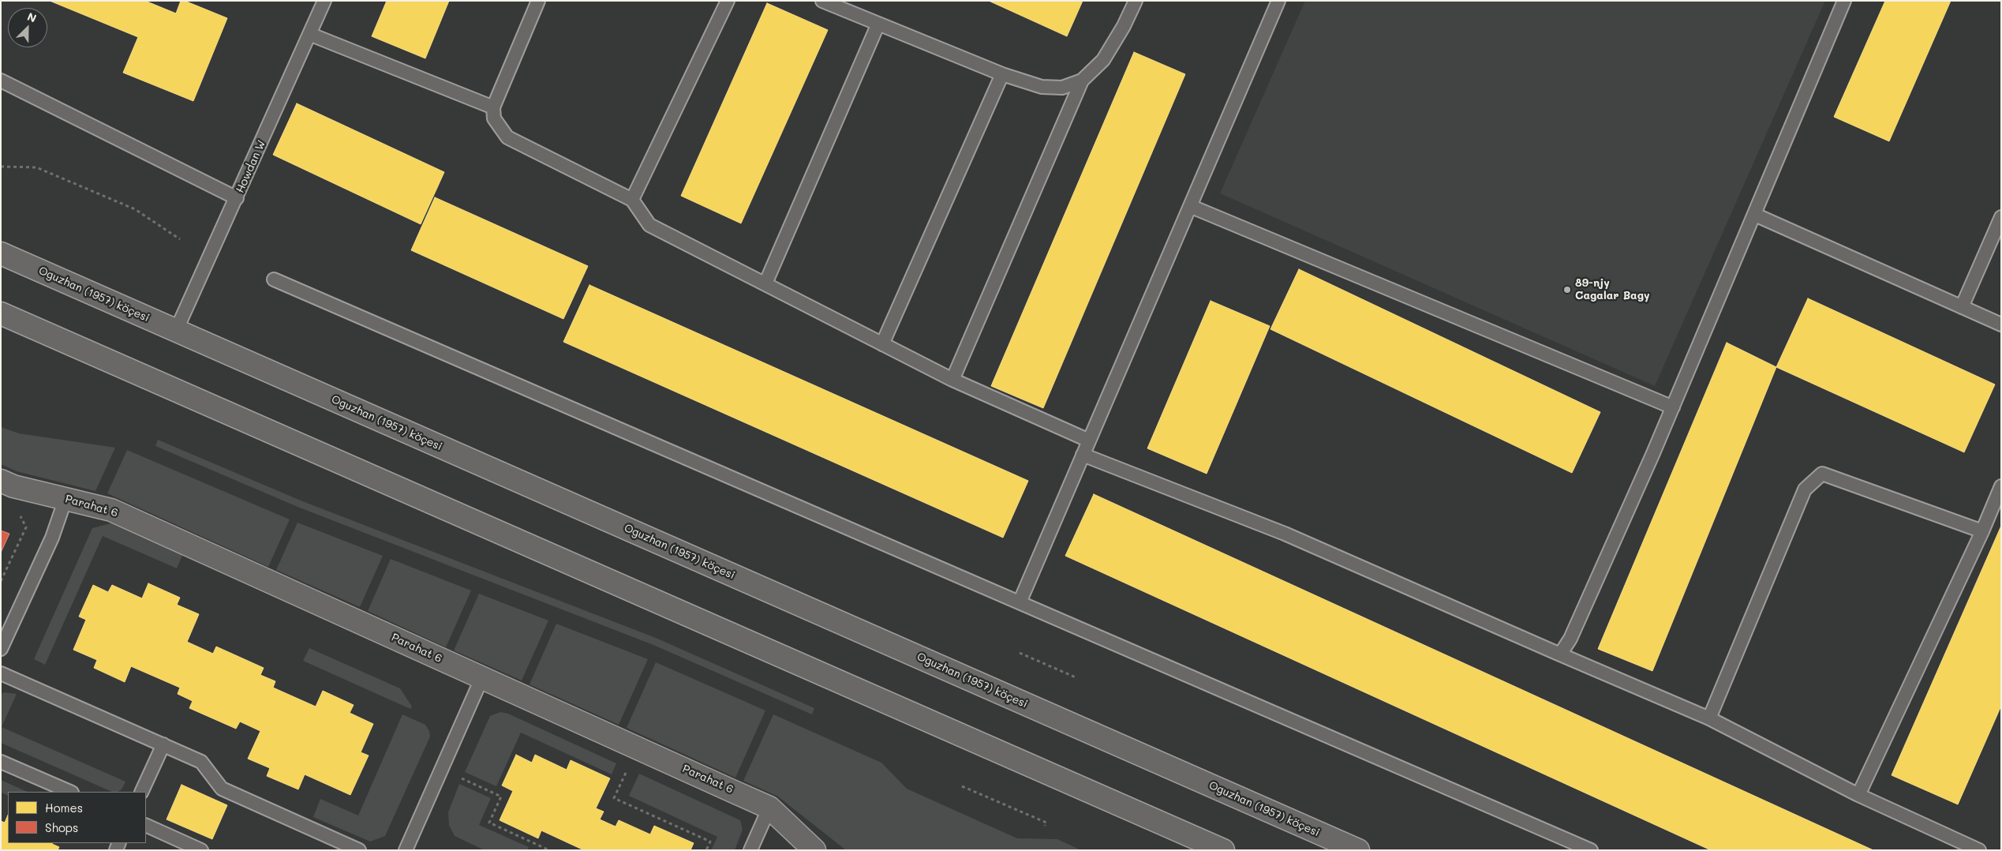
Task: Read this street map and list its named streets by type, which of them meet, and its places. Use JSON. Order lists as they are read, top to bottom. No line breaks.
{"streets":{"main road":["Oguzhan (1957) köçesi","Parahat 6"],"lane":["Howdan W"]},"crossings":[["Howdan W","Oguzhan (1957) köçesi"]],"places":["89-njy Cagalar Bagy"],"legend":["Homes","Shops"],"north":"top right"}
